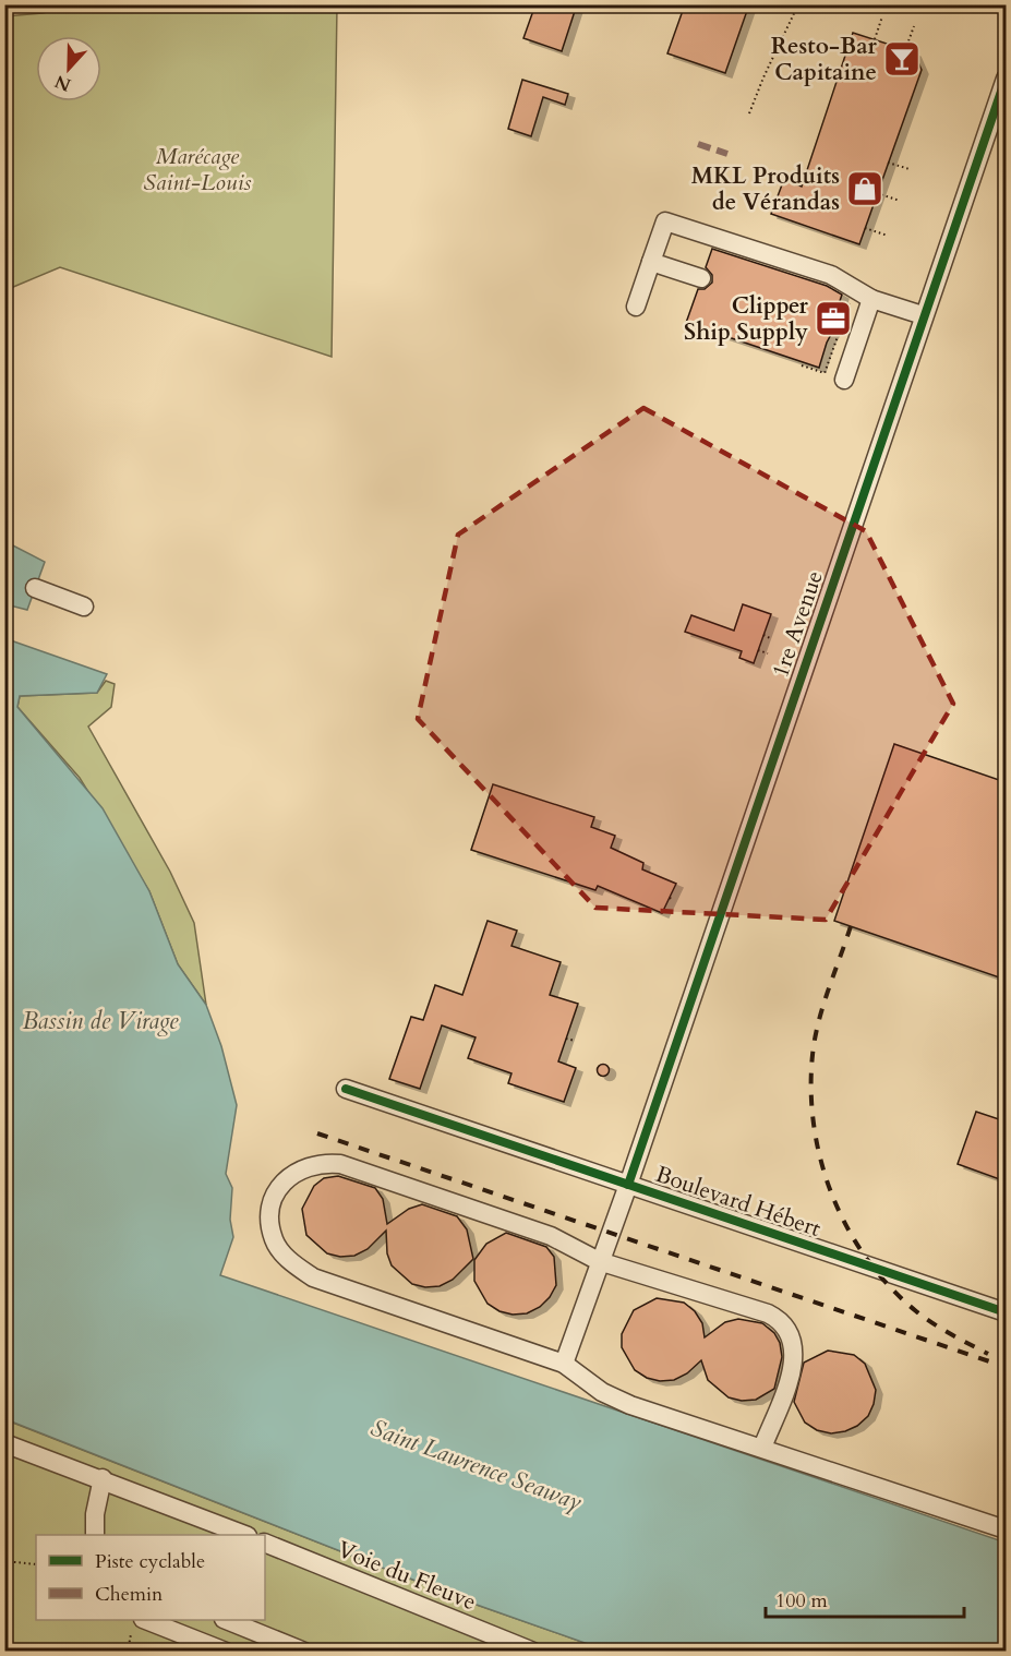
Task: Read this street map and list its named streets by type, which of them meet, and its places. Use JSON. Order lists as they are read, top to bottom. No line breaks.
{"streets":{"street":["1re Avenue","Boulevard Hébert","Voie du Fleuve"]},"crossings":[["1re Avenue","Boulevard Hébert"]],"water":["Bassin de Virage","Saint Lawrence Seaway"],"parks":["Marécage Saint-Louis"],"places":{"bar":["Resto-Bar Capitaine"],"shop":["MKL Produits de Vérandas"],"office":["Clipper Ship Supply"]},"legend":["Piste cyclable","Chemin"],"scale_bar":"100 m","north":"bottom"}
